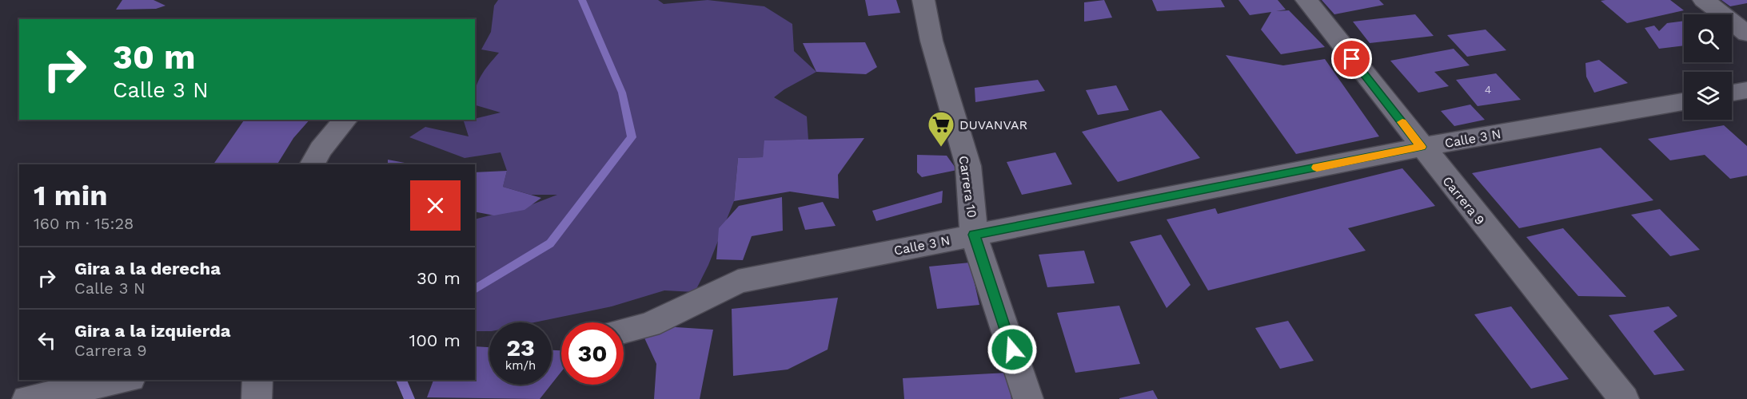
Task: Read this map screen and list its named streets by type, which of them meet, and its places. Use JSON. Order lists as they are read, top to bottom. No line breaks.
{"streets":{"street":["Calle 3 N","Carrera 10","Carrera 9"]},"crossings":[["Calle 3 N","Carrera 10"],["Calle 3 N","Carrera 9"]],"places":{"supermarket":["DUVANVAR"]},"house_numbers":["4"],"page":{"turn":["30 m","Calle 3 N"],"heading":["1 min","160 m · 15:28"],"list":[{"name":"Gira a la derecha","note":"Calle 3 N","value":"30 m"},{"name":"Gira a la izquierda","note":"Carrera 9","value":"100 m"}],"speed":"23 km/h","limit":"30"}}
